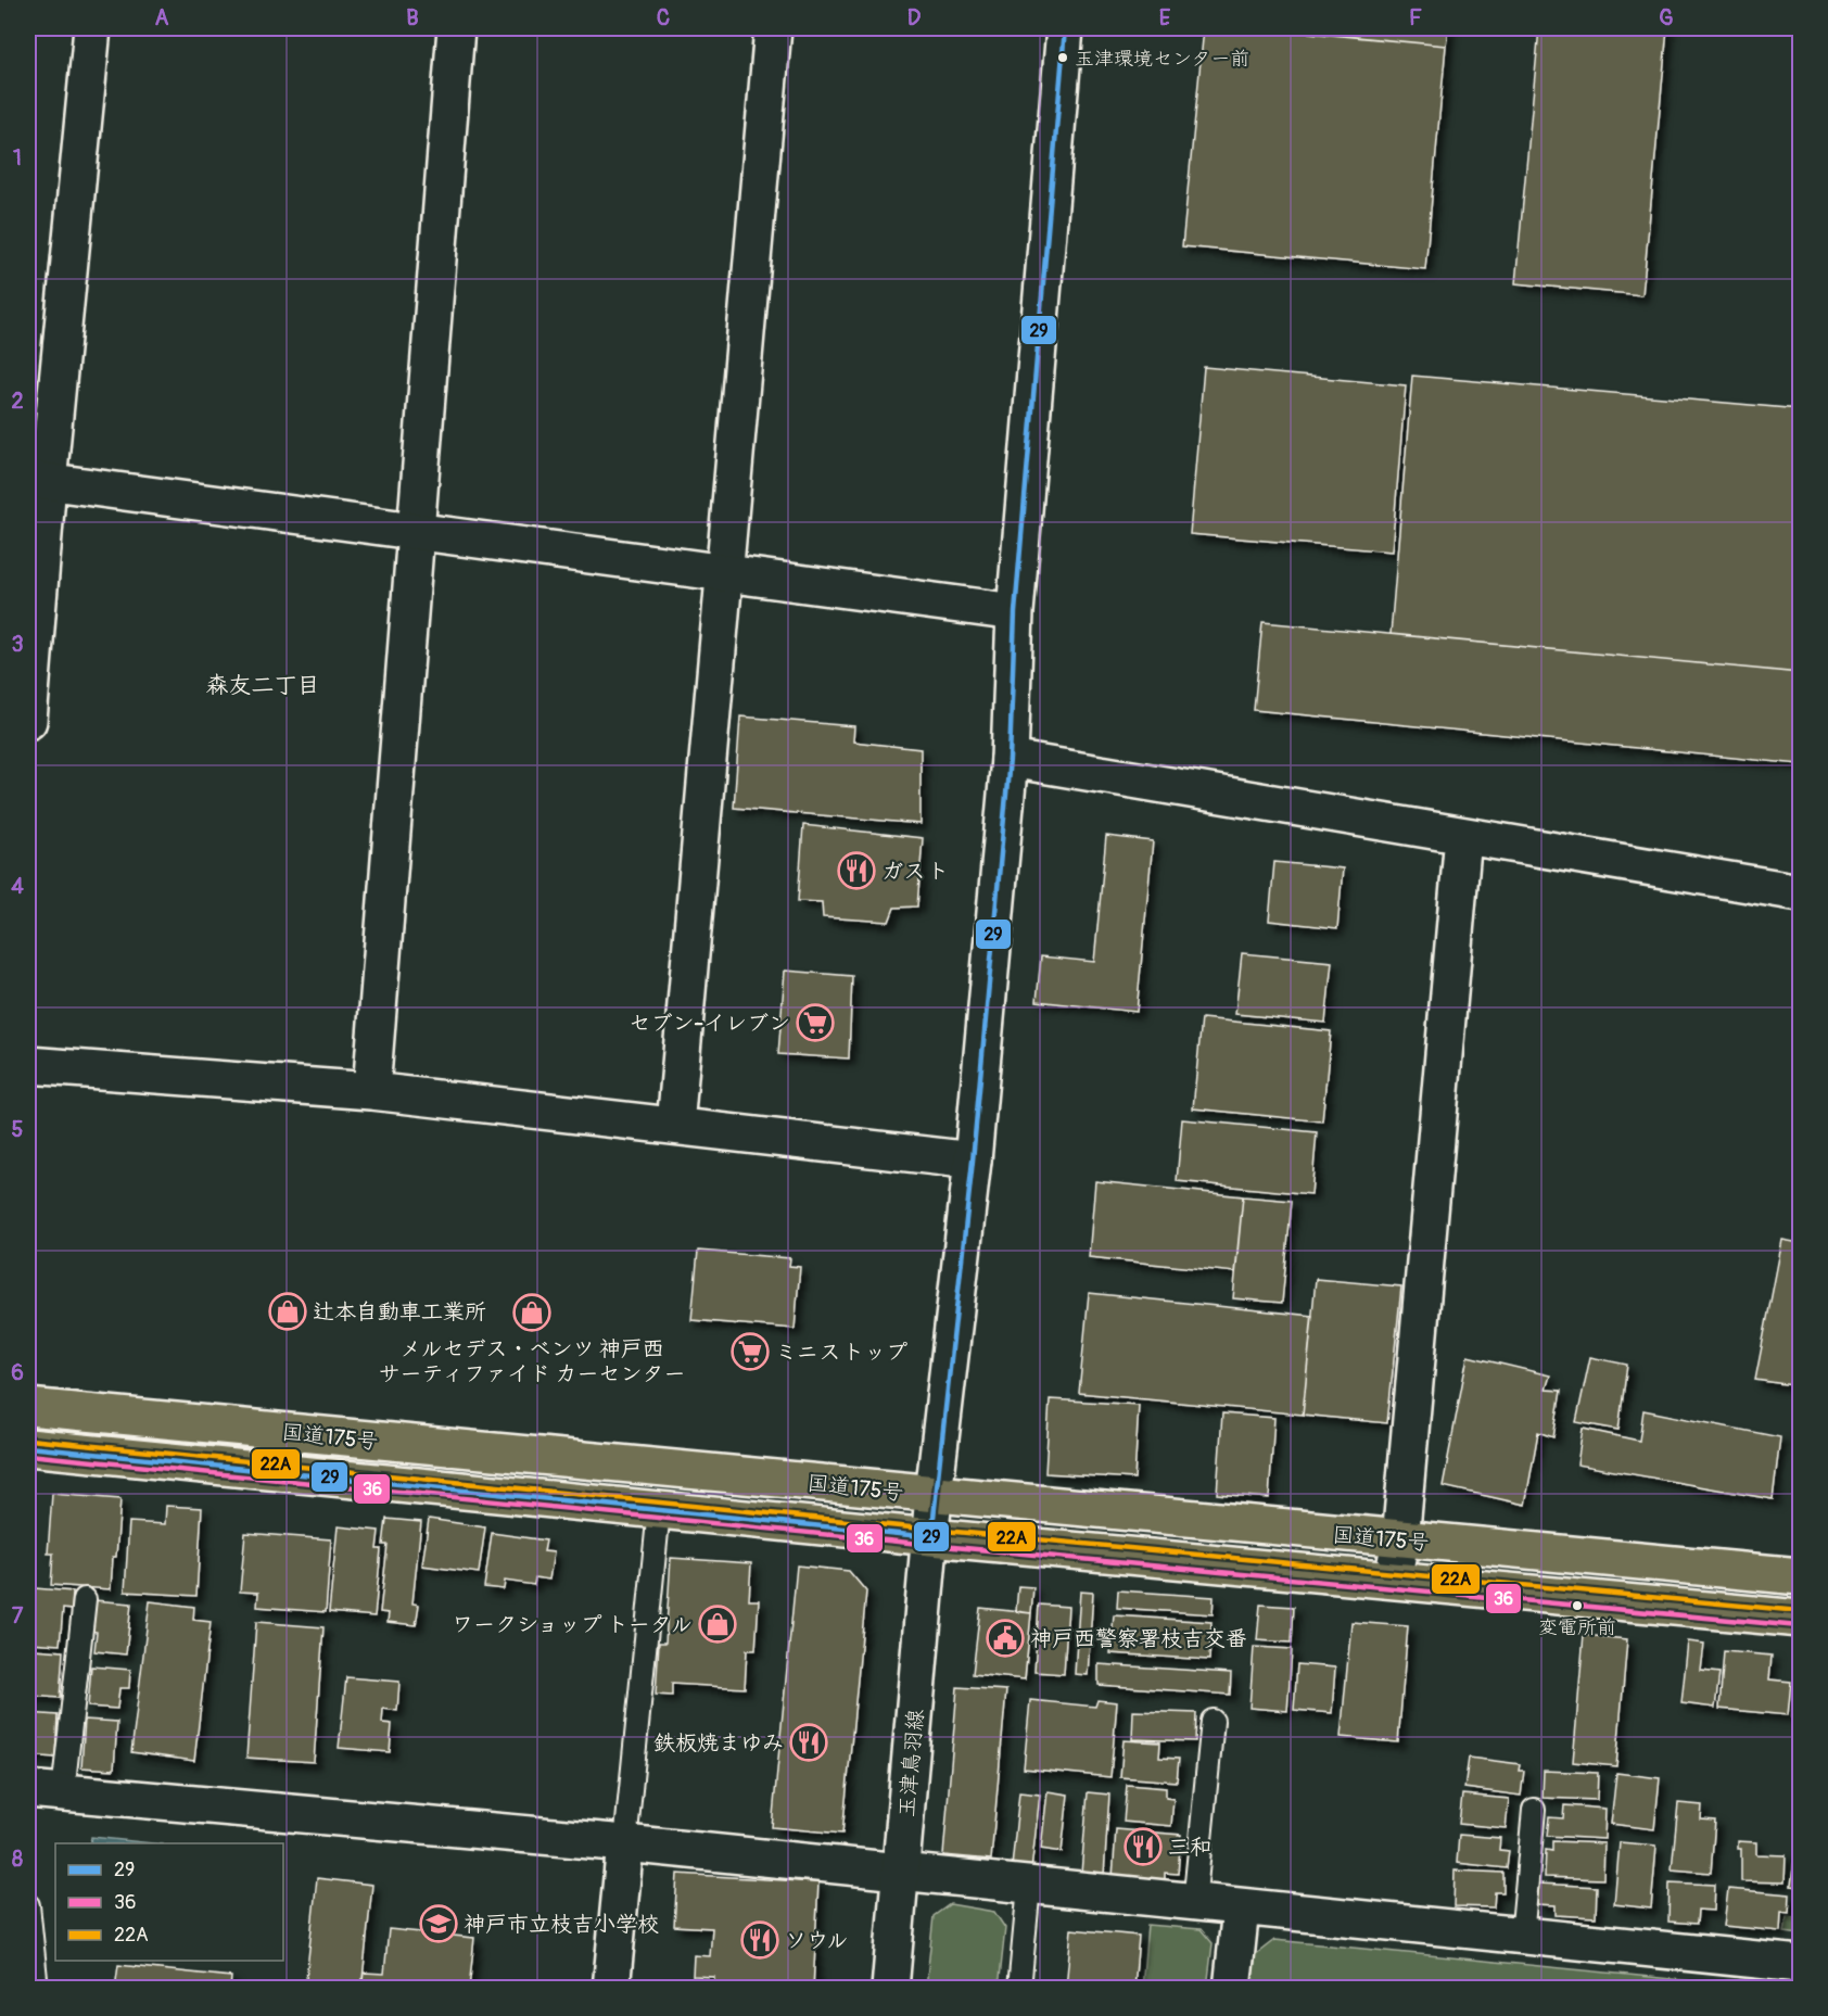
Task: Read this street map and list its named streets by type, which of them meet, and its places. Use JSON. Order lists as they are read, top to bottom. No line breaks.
{"streets":{"highway":["国道175号"],"street":["玉津鳥羽線"]},"crossings":[["国道175号","玉津鳥羽線"]],"districts":["森友二丁目"],"places":{"other":["玉津環境センター前","変電所前"],"restaurant":["ガスト","鉄板焼まゆみ","三和","ソウル"],"supermarket":["セブン-イレブン","ミニストップ"],"shop":["辻本自動車工業所","メルセデス・ベンツ 神戸西 サーティファイド カーセンター","ワークショップ トータル"],"public building":["神戸西警察署枝吉交番"],"school or university":["神戸市立枝吉小学校"]},"lines":["transit line 29","transit line 22A","transit line 36"],"legend":["29","36","22A"],"grid":{"columns":["A","B","C","D","E","F","G"],"rows":["1","2","3","4","5","6","7","8"]}}
